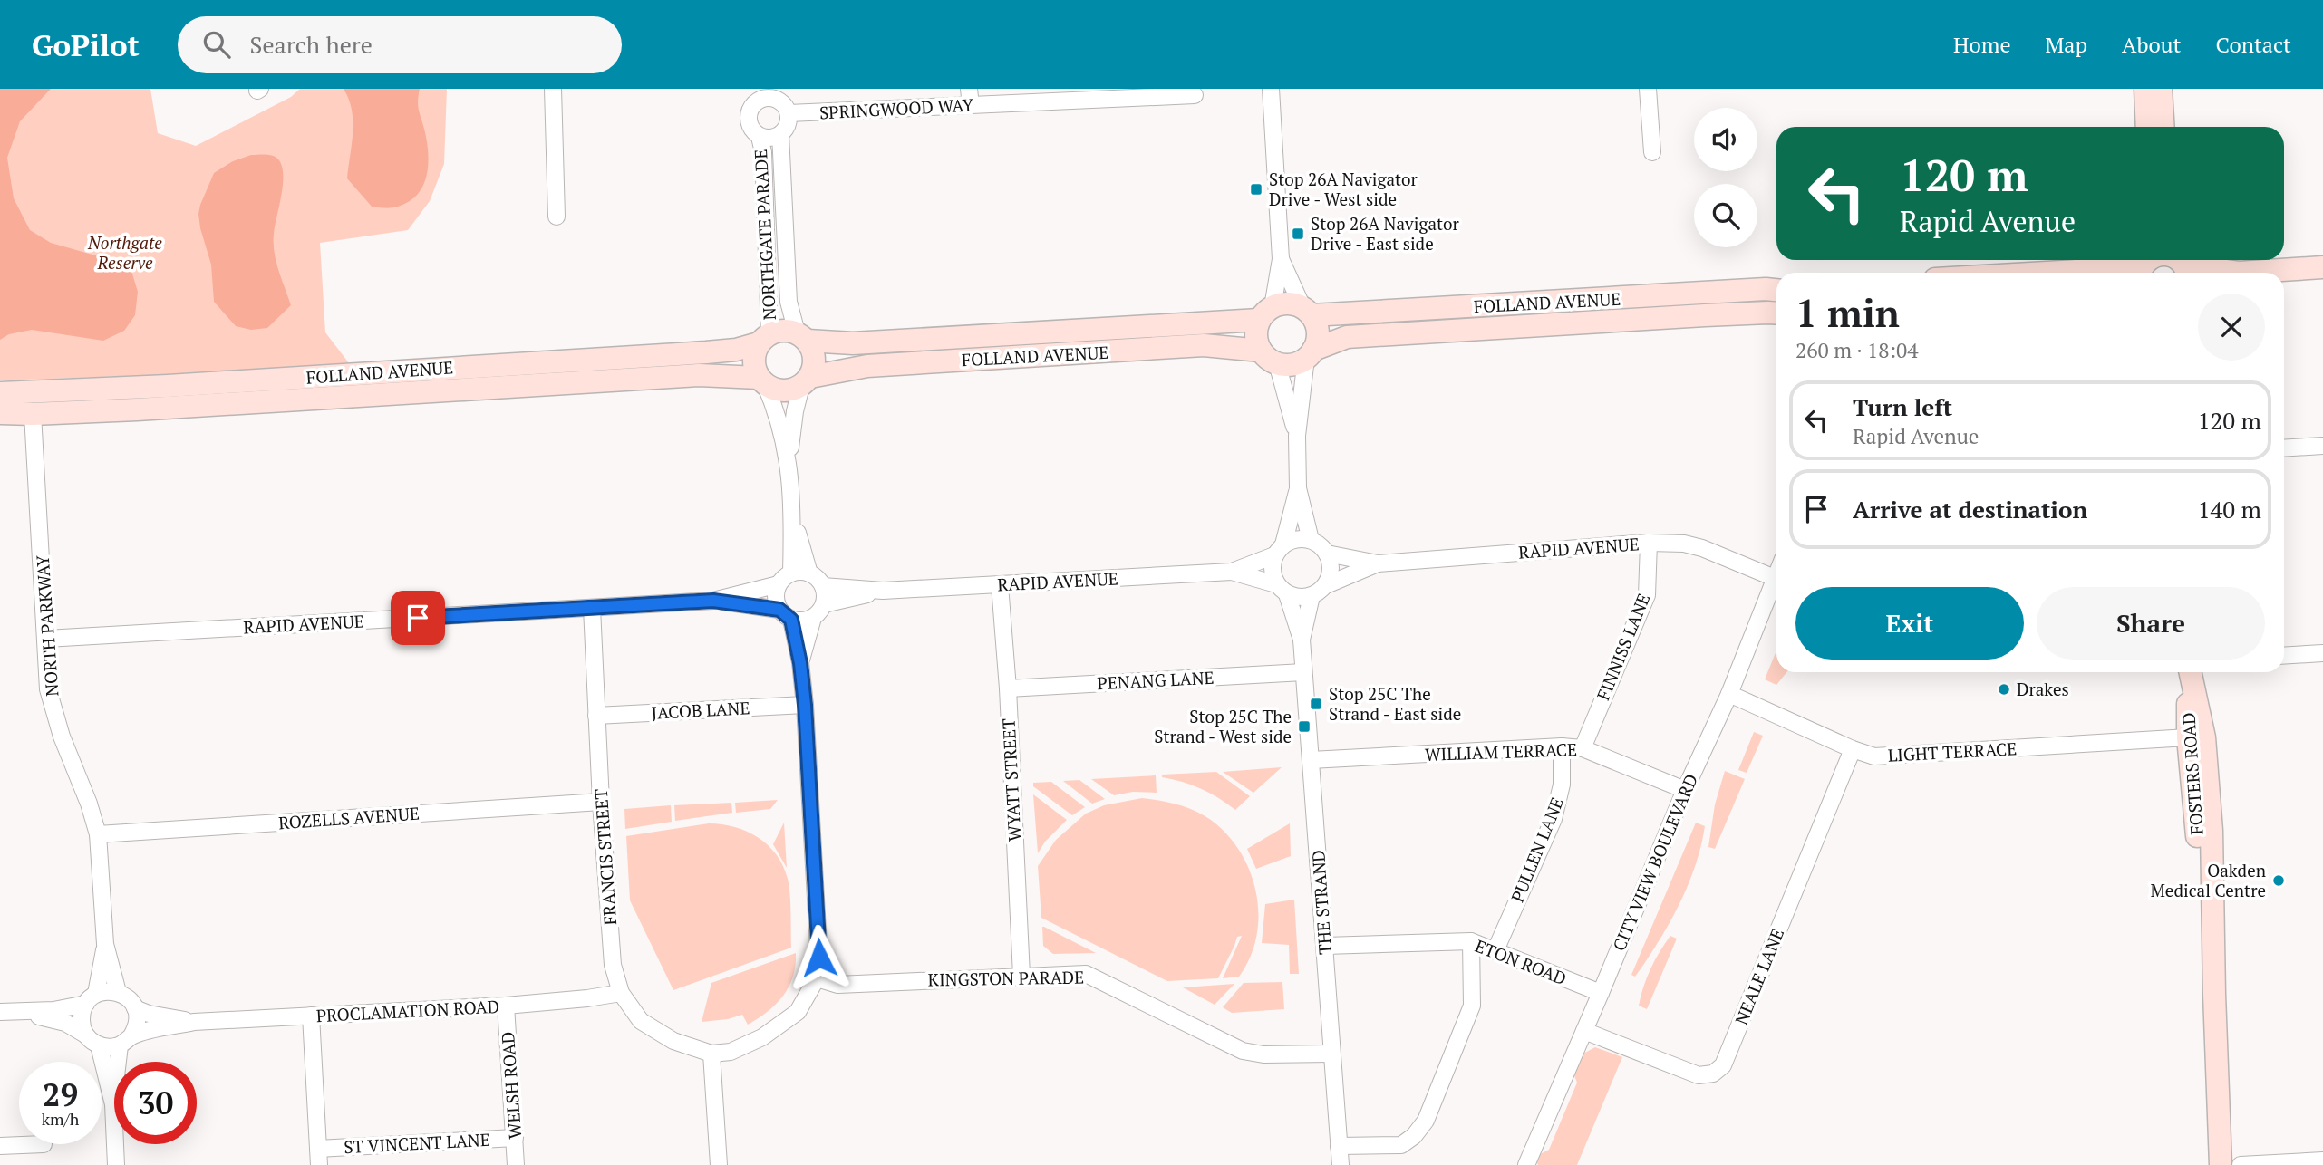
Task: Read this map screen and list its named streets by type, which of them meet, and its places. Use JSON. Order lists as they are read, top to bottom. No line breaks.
{"streets":{"street":["SPRINGWOOD WAY","NORTHGATE PARADE","FOLLAND AVENUE","RAPID AVENUE","NORTH PARKWAY","FINNISS LANE","PENANG LANE","JACOB LANE","WILLIAM TERRACE","LIGHT TERRACE","FOSTERS ROAD","WYATT STREET","ROZELLS AVENUE","PULLEN LANE","FRANCIS STREET","CITY VIEW BOULEVARD","THE STRAND","ETON ROAD","NEALE LANE","KINGSTON PARADE","PROCLAMATION ROAD","WELSH ROAD","ST VINCENT LANE"]},"crossings":[["SPRINGWOOD WAY","NORTHGATE PARADE"],["NORTHGATE PARADE","FOLLAND AVENUE"],["FOLLAND AVENUE","NORTH PARKWAY"],["RAPID AVENUE","NORTH PARKWAY"],["RAPID AVENUE","FINNISS LANE"],["RAPID AVENUE","WYATT STREET"],["RAPID AVENUE","FRANCIS STREET"],["RAPID AVENUE","CITY VIEW BOULEVARD"],["RAPID AVENUE","THE STRAND"],["NORTH PARKWAY","ROZELLS AVENUE"],["NORTH PARKWAY","PROCLAMATION ROAD"],["FINNISS LANE","WILLIAM TERRACE"],["PENANG LANE","WYATT STREET"],["PENANG LANE","THE STRAND"],["JACOB LANE","FRANCIS STREET"],["WILLIAM TERRACE","PULLEN LANE"],["WILLIAM TERRACE","CITY VIEW BOULEVARD"],["WILLIAM TERRACE","THE STRAND"],["LIGHT TERRACE","FOSTERS ROAD"],["LIGHT TERRACE","CITY VIEW BOULEVARD"],["LIGHT TERRACE","NEALE LANE"],["WYATT STREET","KINGSTON PARADE"],["ROZELLS AVENUE","FRANCIS STREET"],["PULLEN LANE","ETON ROAD"],["FRANCIS STREET","PROCLAMATION ROAD"],["CITY VIEW BOULEVARD","ETON ROAD"],["CITY VIEW BOULEVARD","NEALE LANE"],["THE STRAND","ETON ROAD"],["THE STRAND","KINGSTON PARADE"],["PROCLAMATION ROAD","WELSH ROAD"],["WELSH ROAD","ST VINCENT LANE"]],"parks":["Northgate Reserve"],"places":{"transit":["Stop 26A Navigator Drive - West side","Stop 26A Navigator Drive - East side","Stop 25C The Strand - East side","Stop 25C The Strand - West side"],"other":["Drakes","Oakden Medical Centre"]},"page":{"header":"GoPilot","search":"Search here","nav":["Home","Map","About","Contact"],"turn":["120 m","Rapid Avenue"],"heading":["1 min","260 m · 18:04"],"list":[{"name":"Turn left","note":"Rapid Avenue","value":"120 m"},{"name":"Arrive at destination","value":"140 m"}],"buttons":["Exit","Share"],"speed":"29 km/h","limit":"30"}}
